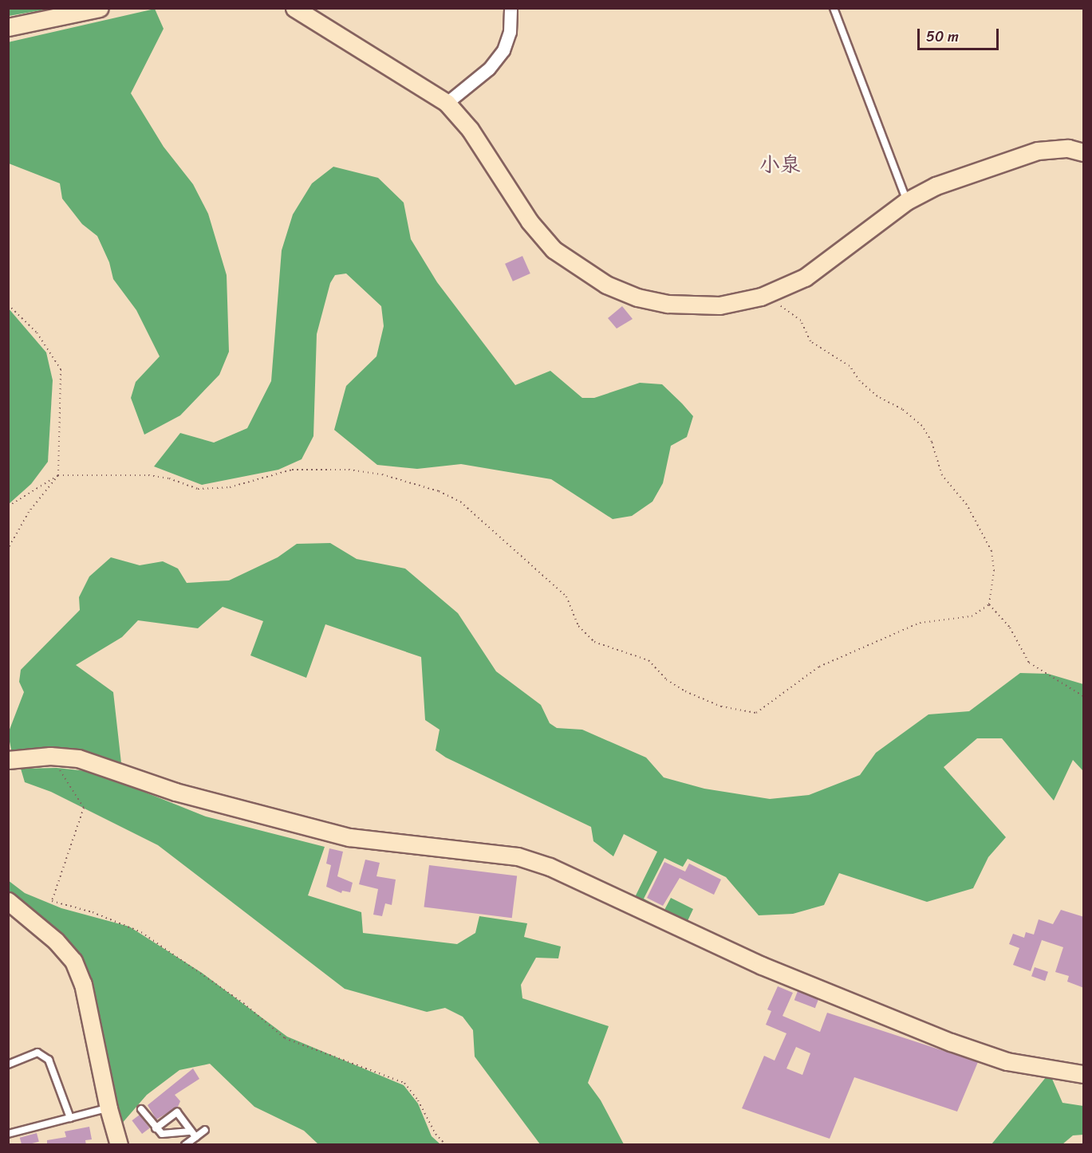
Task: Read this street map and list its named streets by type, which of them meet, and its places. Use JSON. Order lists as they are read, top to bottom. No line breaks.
{"districts":["小泉"],"scale_bar":"50 m"}
